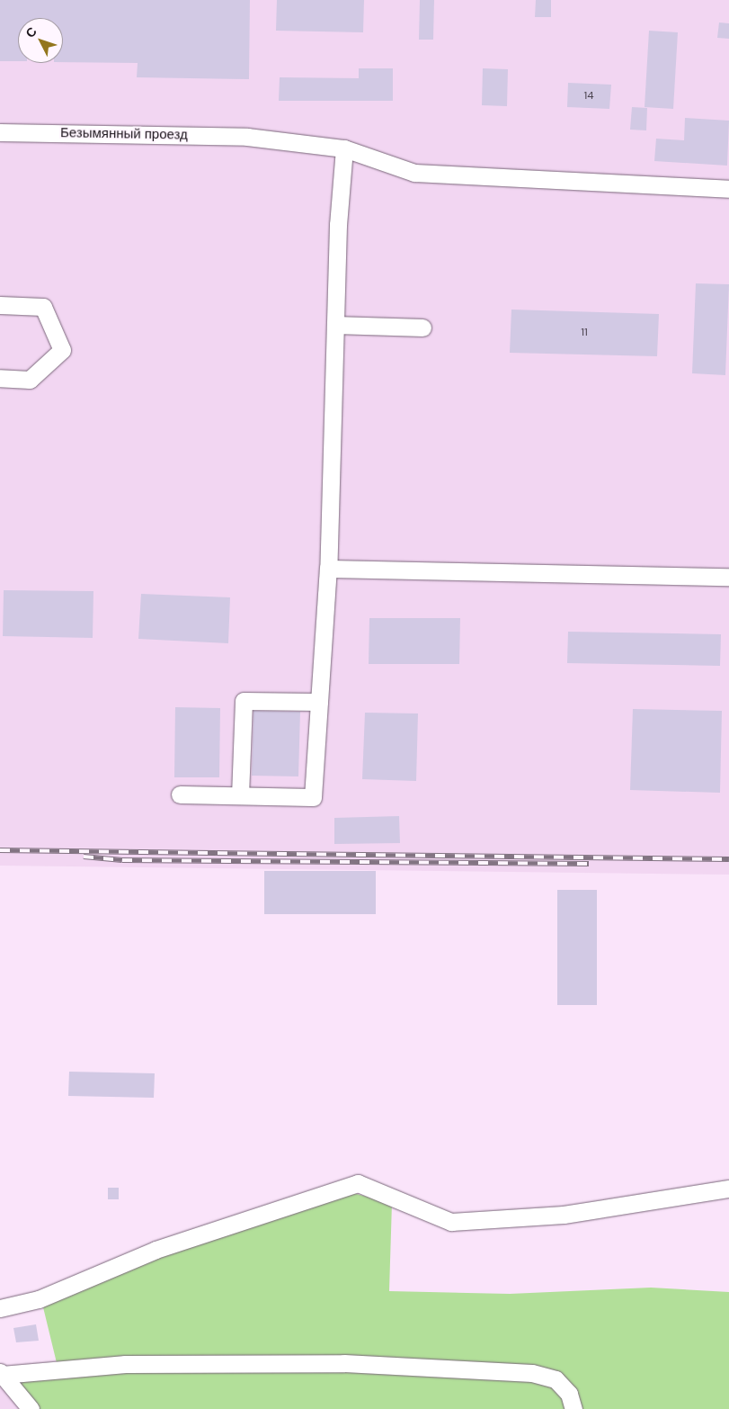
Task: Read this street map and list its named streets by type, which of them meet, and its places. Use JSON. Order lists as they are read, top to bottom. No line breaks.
{"streets":{"street":["Безымянный проезд"]},"house_numbers":["14","11"],"north":"top left"}
